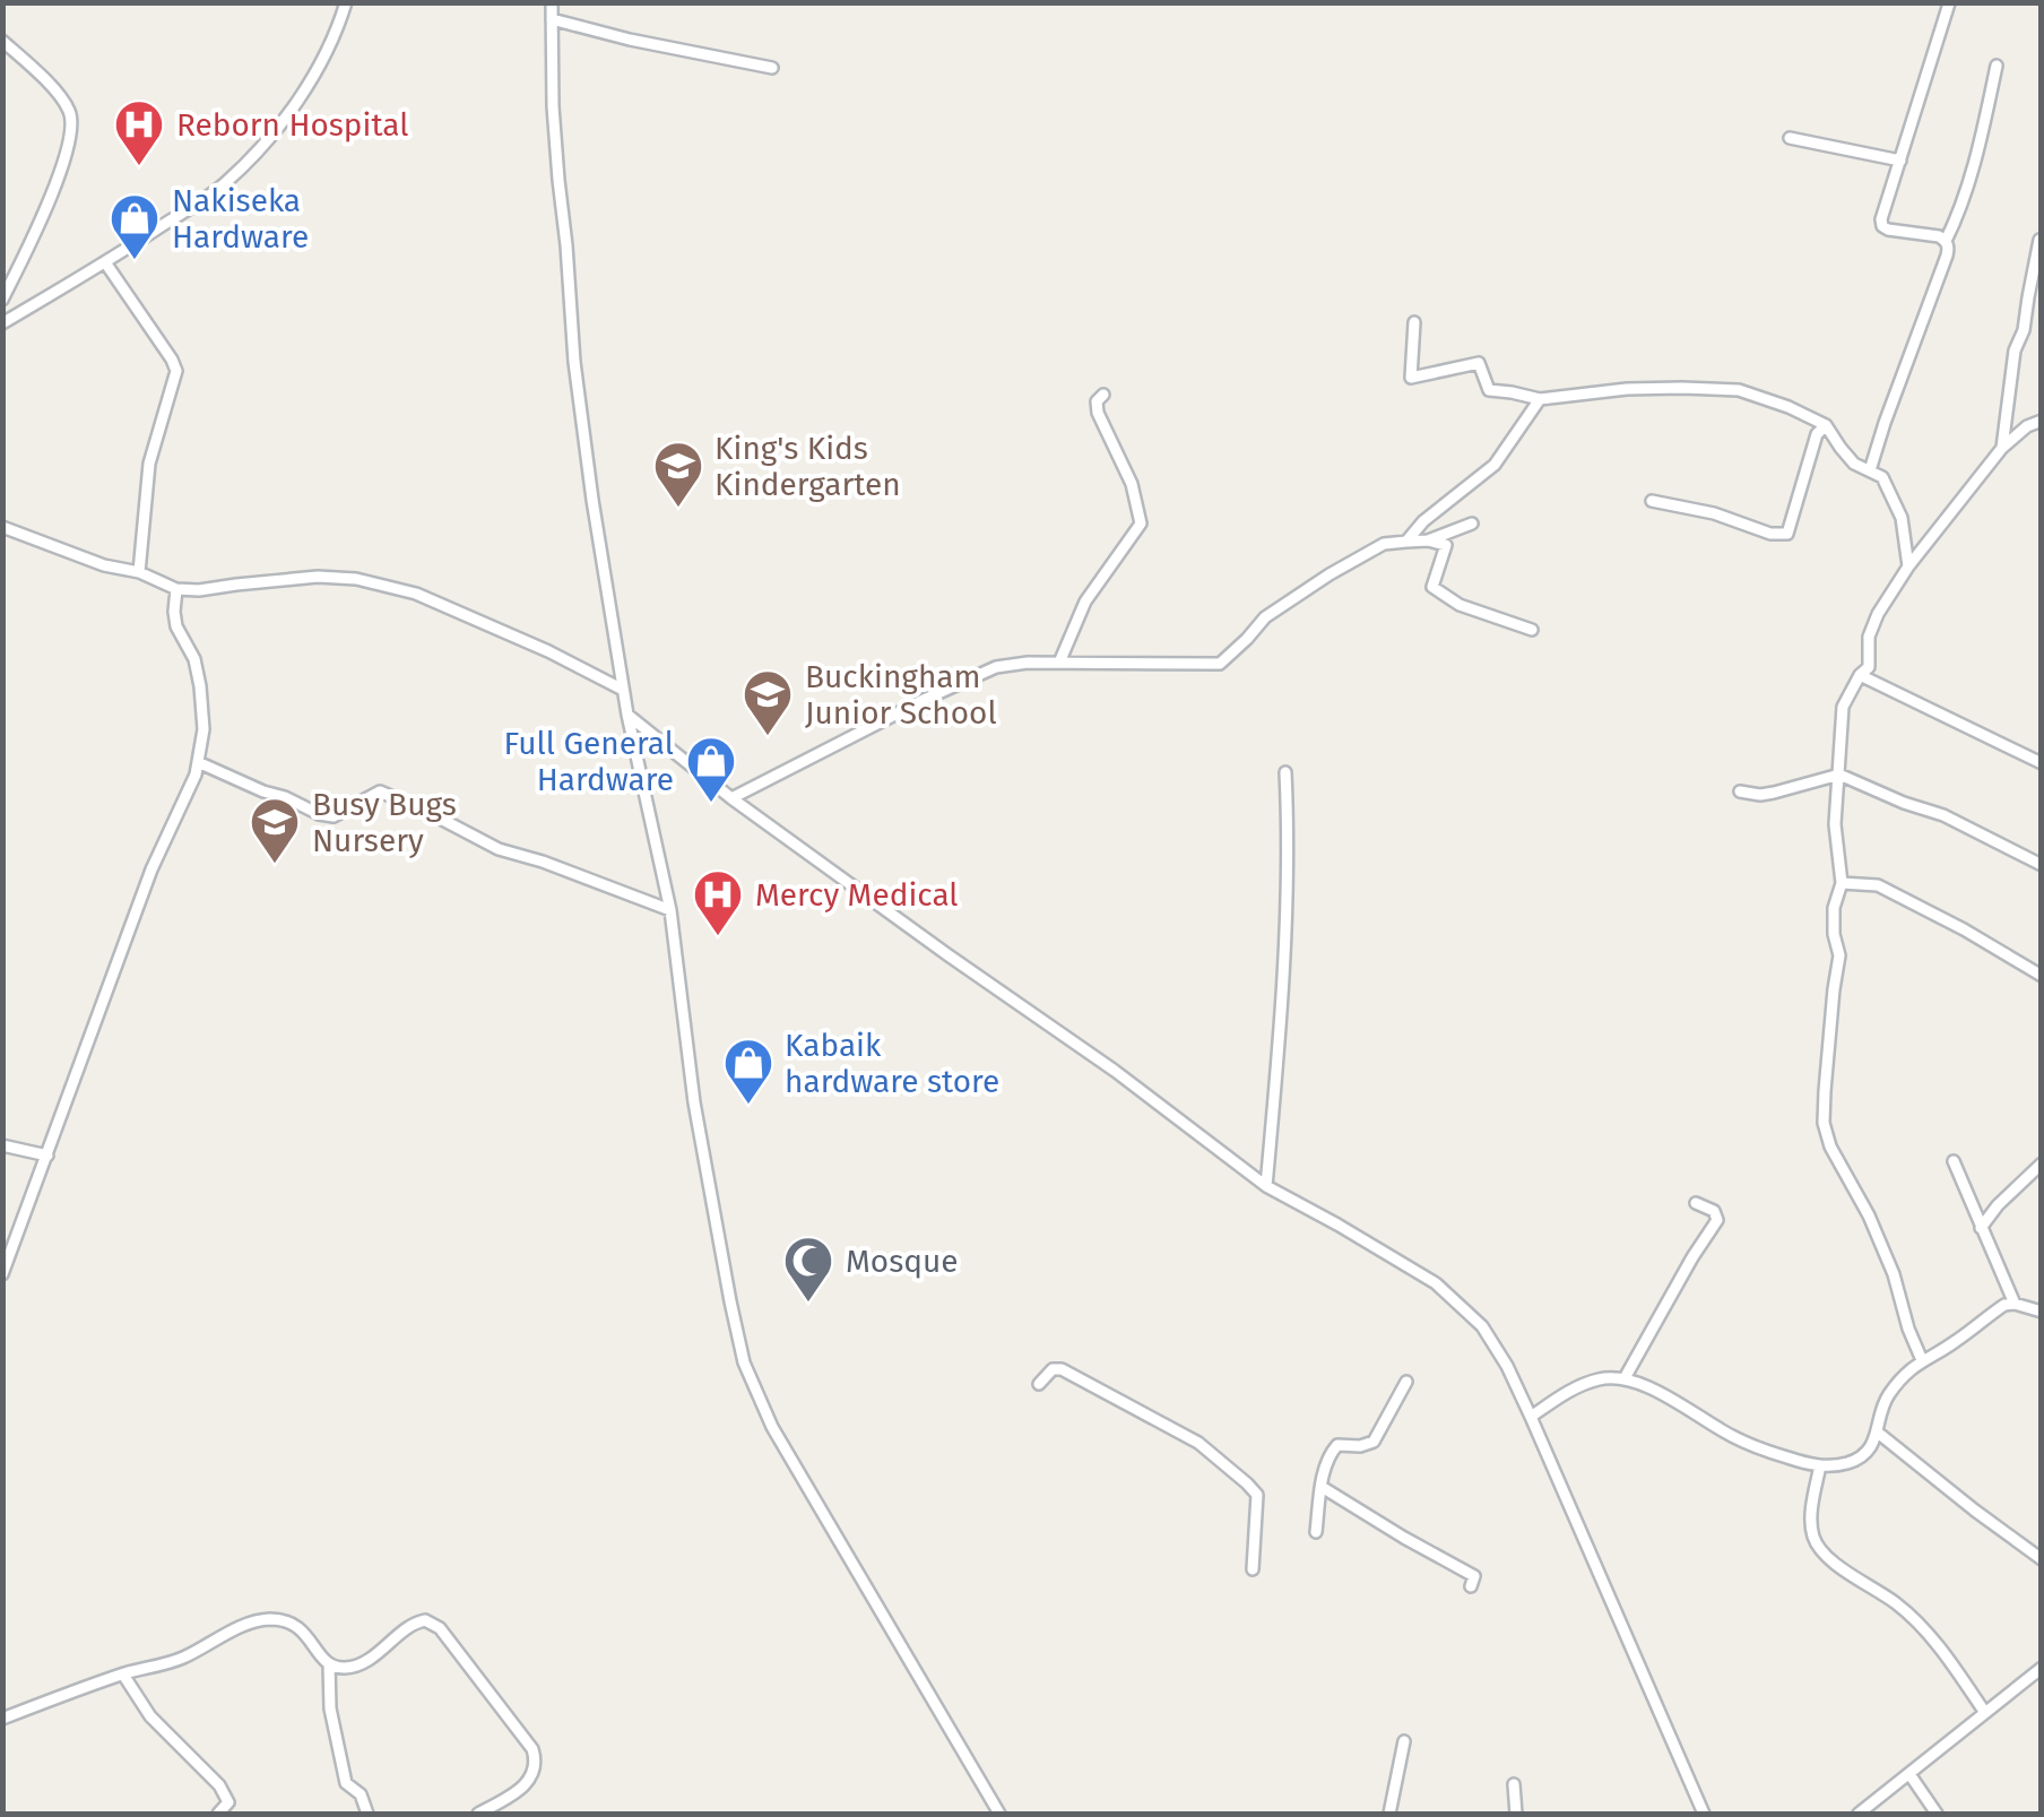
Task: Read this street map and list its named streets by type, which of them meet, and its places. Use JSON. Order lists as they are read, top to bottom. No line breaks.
{"places":{"hospital":["Reborn Hospital","Mercy Medical"],"shop":["Nakiseka Hardware","Full General Hardware","Kabaik hardware store"],"school or university":["King's Kids Kindergarten","Buckingham Junior School","Busy Bugs Nursery"],"mosque":["Mosque"]}}
